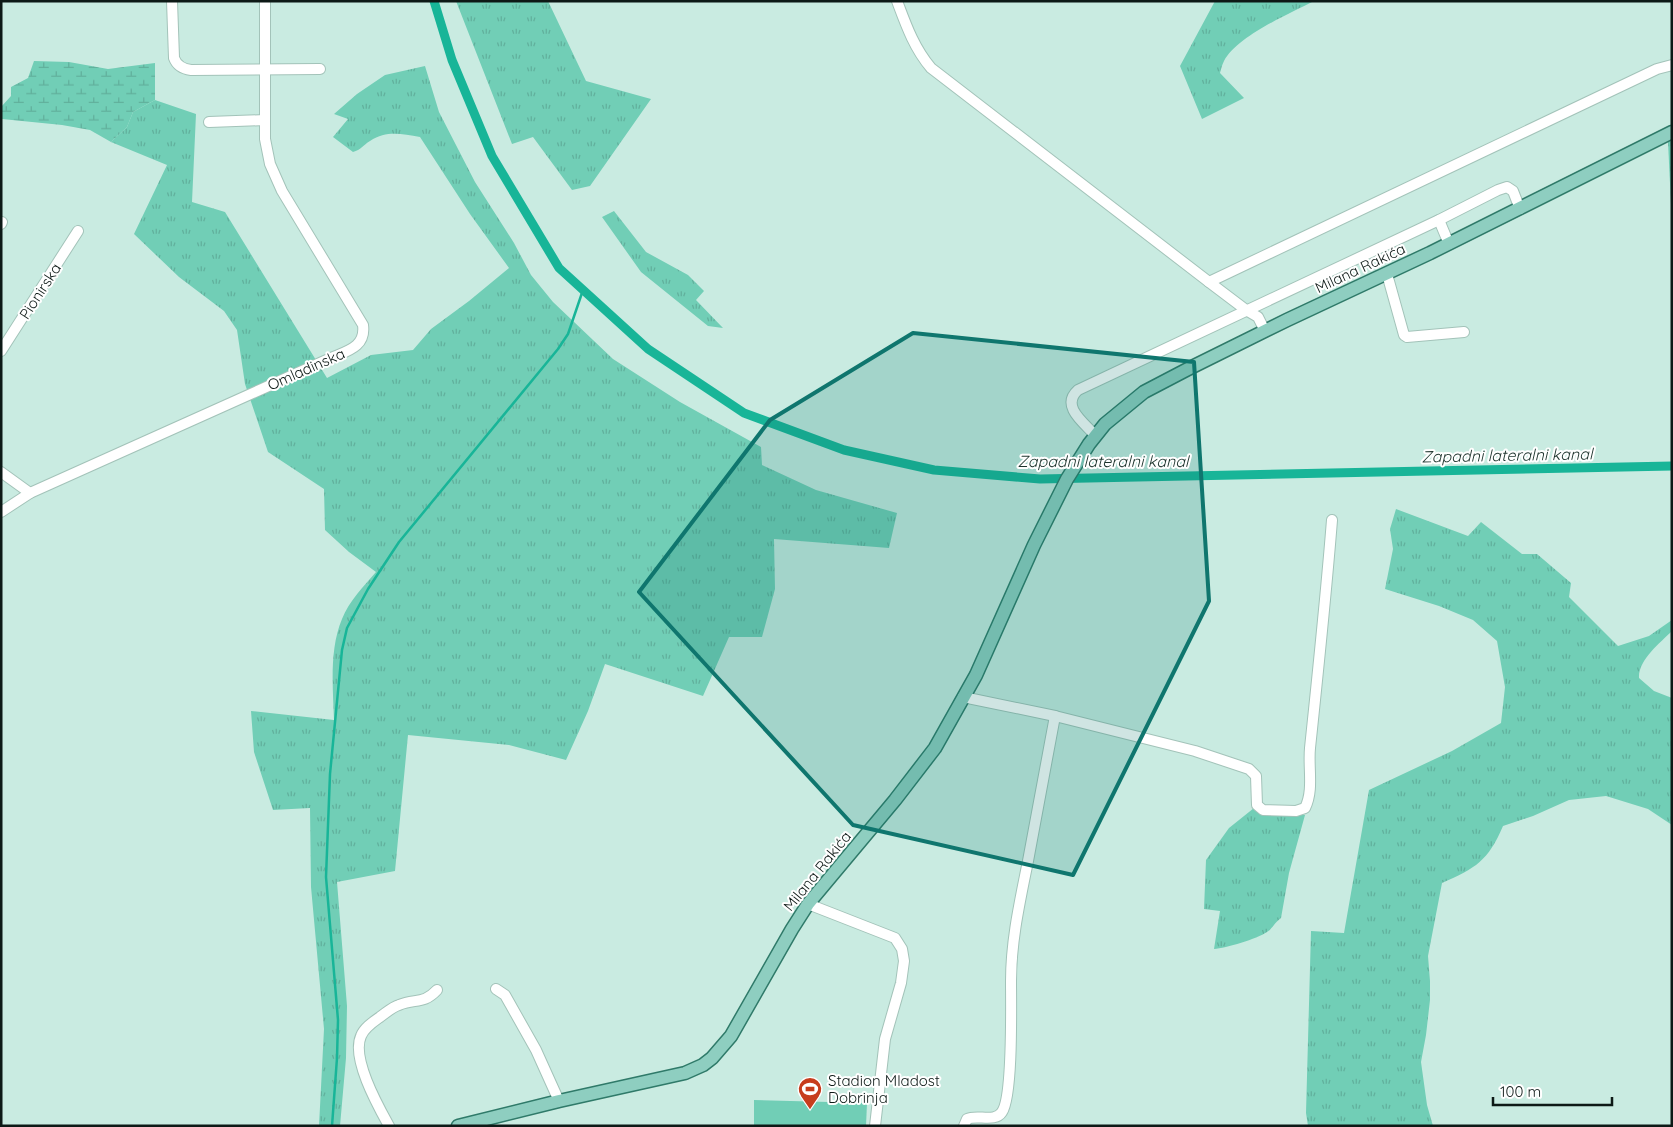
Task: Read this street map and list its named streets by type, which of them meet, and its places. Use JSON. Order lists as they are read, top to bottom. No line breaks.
{"streets":{"main road":["Milana Rakića"],"street":["Pionirska","Omladinska"]},"water":["Zapadni lateralni kanal"],"places":{"sports":["Stadion Mladost Dobrinja"]},"scale_bar":"100 m"}
